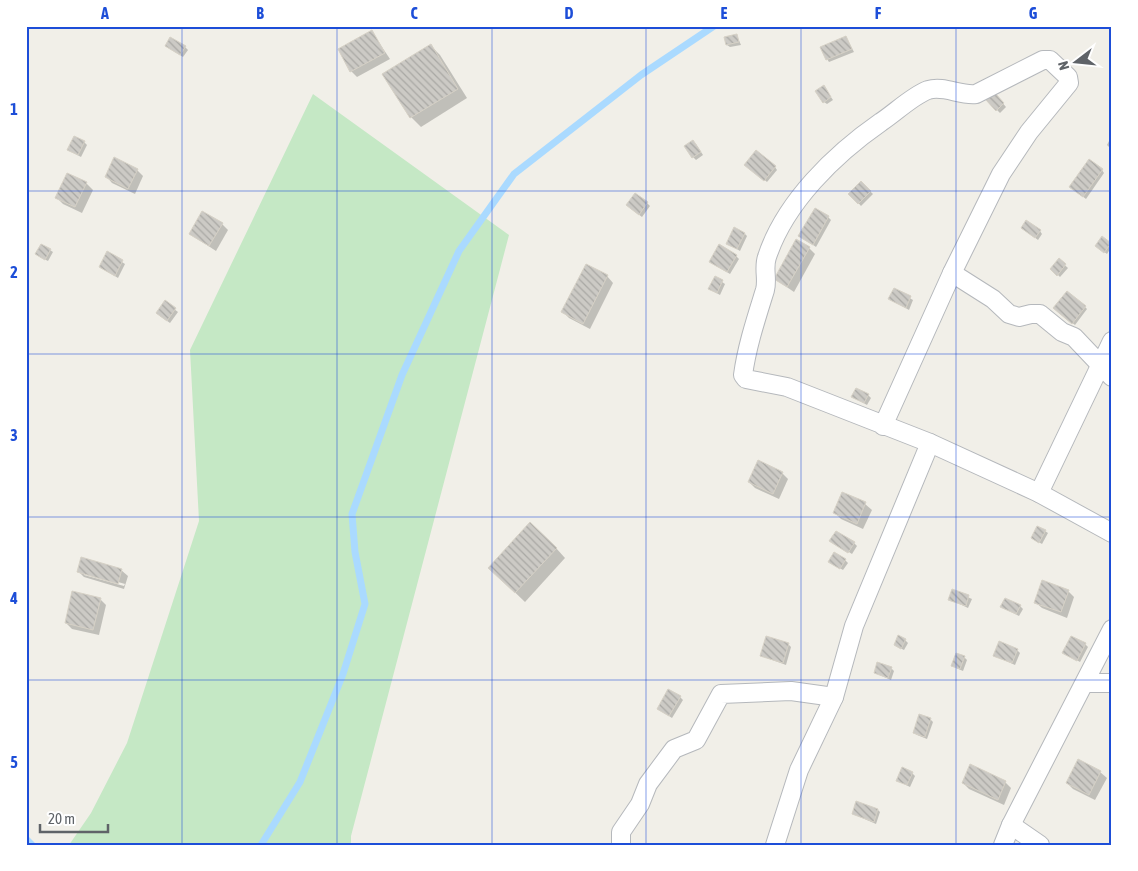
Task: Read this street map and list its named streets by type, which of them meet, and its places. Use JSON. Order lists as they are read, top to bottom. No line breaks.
{"scale_bar":"20 m","north":"left","grid":{"columns":["A","B","C","D","E","F","G"],"rows":["1","2","3","4","5"]}}
